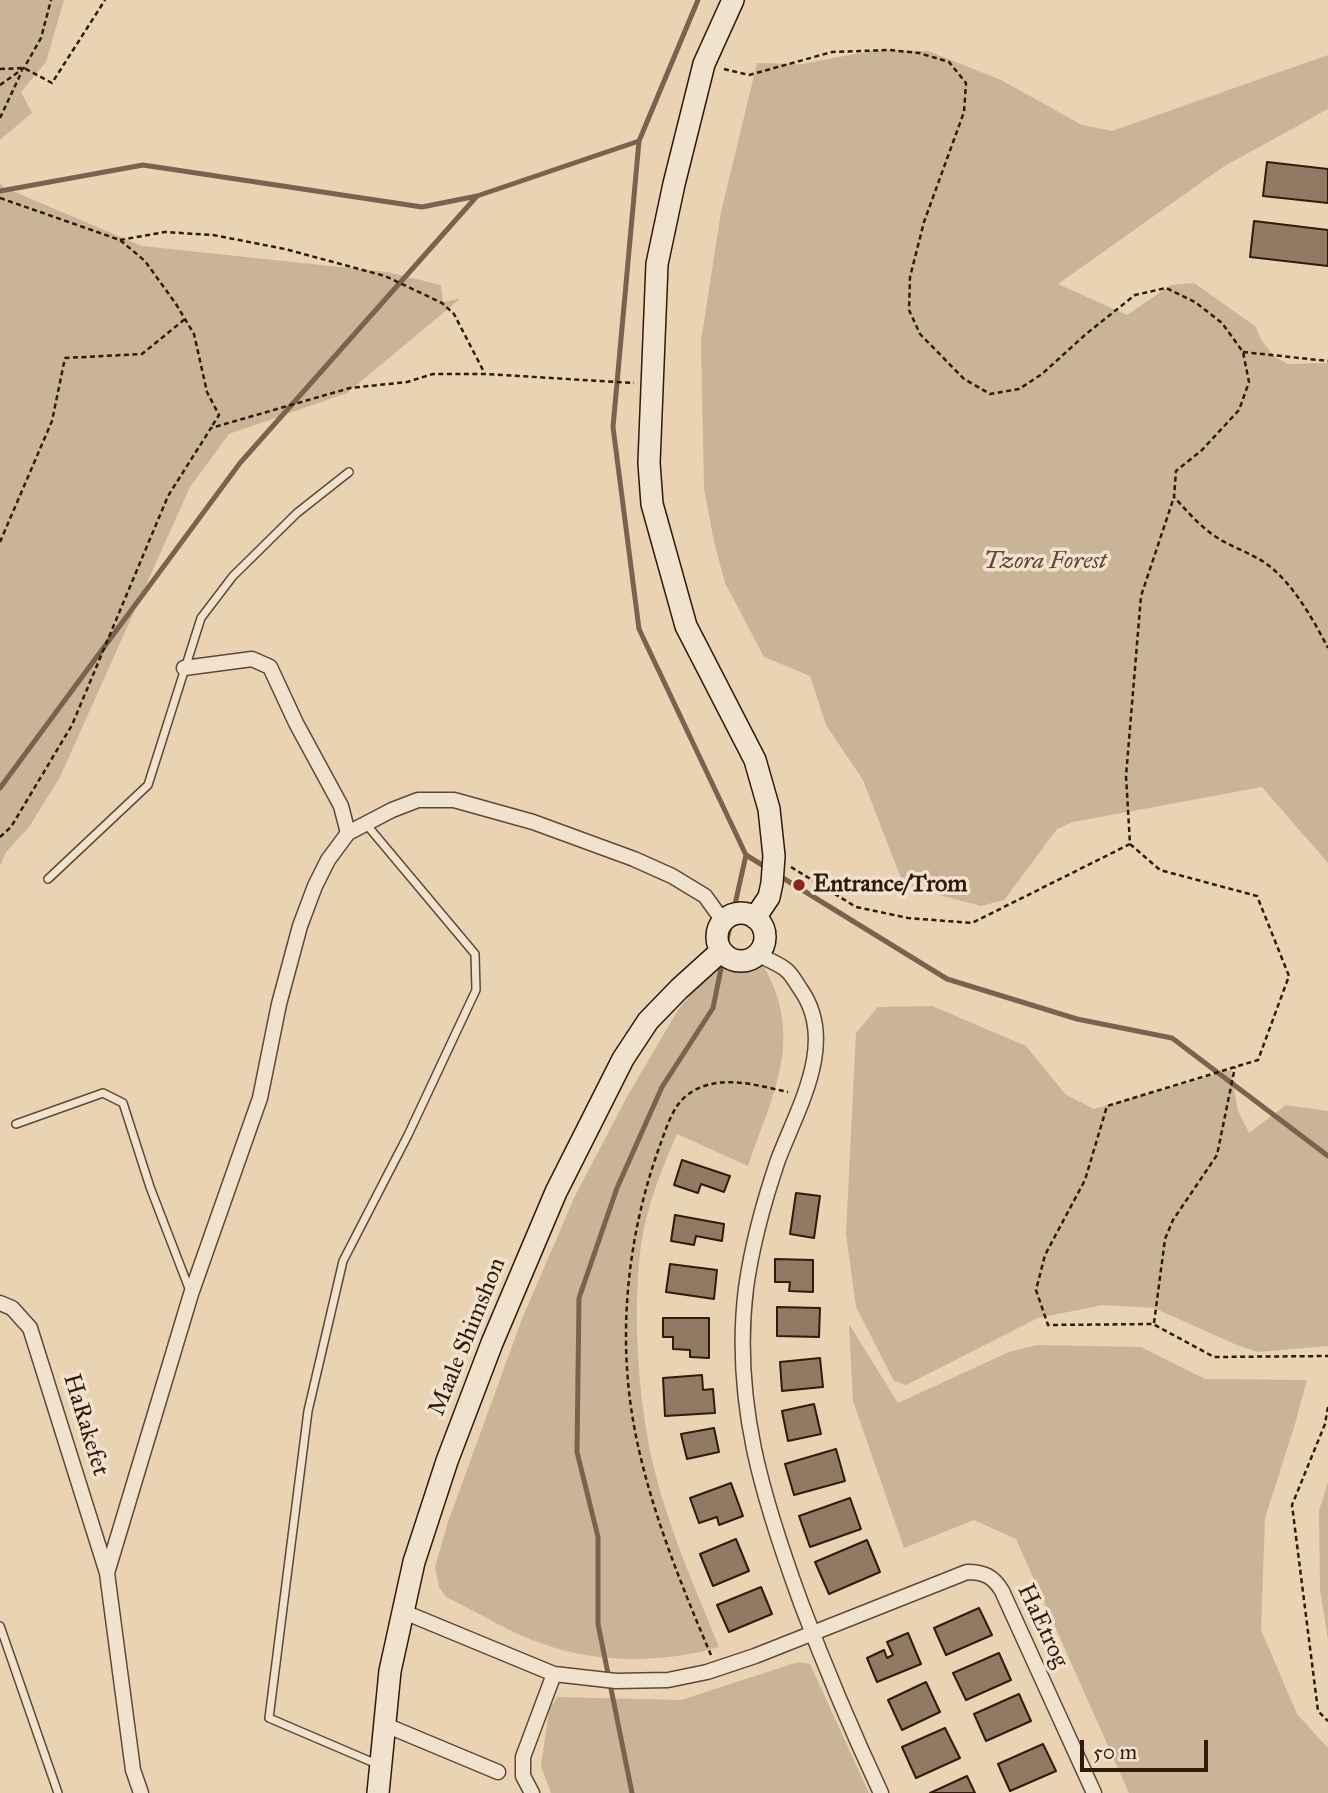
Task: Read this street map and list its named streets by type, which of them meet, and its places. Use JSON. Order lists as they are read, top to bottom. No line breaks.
{"streets":{"main road":["Maale Shimshon"],"street":["HaRakefet","HaEtrog"]},"parks":["Tzora Forest"],"places":["Entrance/Trom"],"scale_bar":"50 m"}
